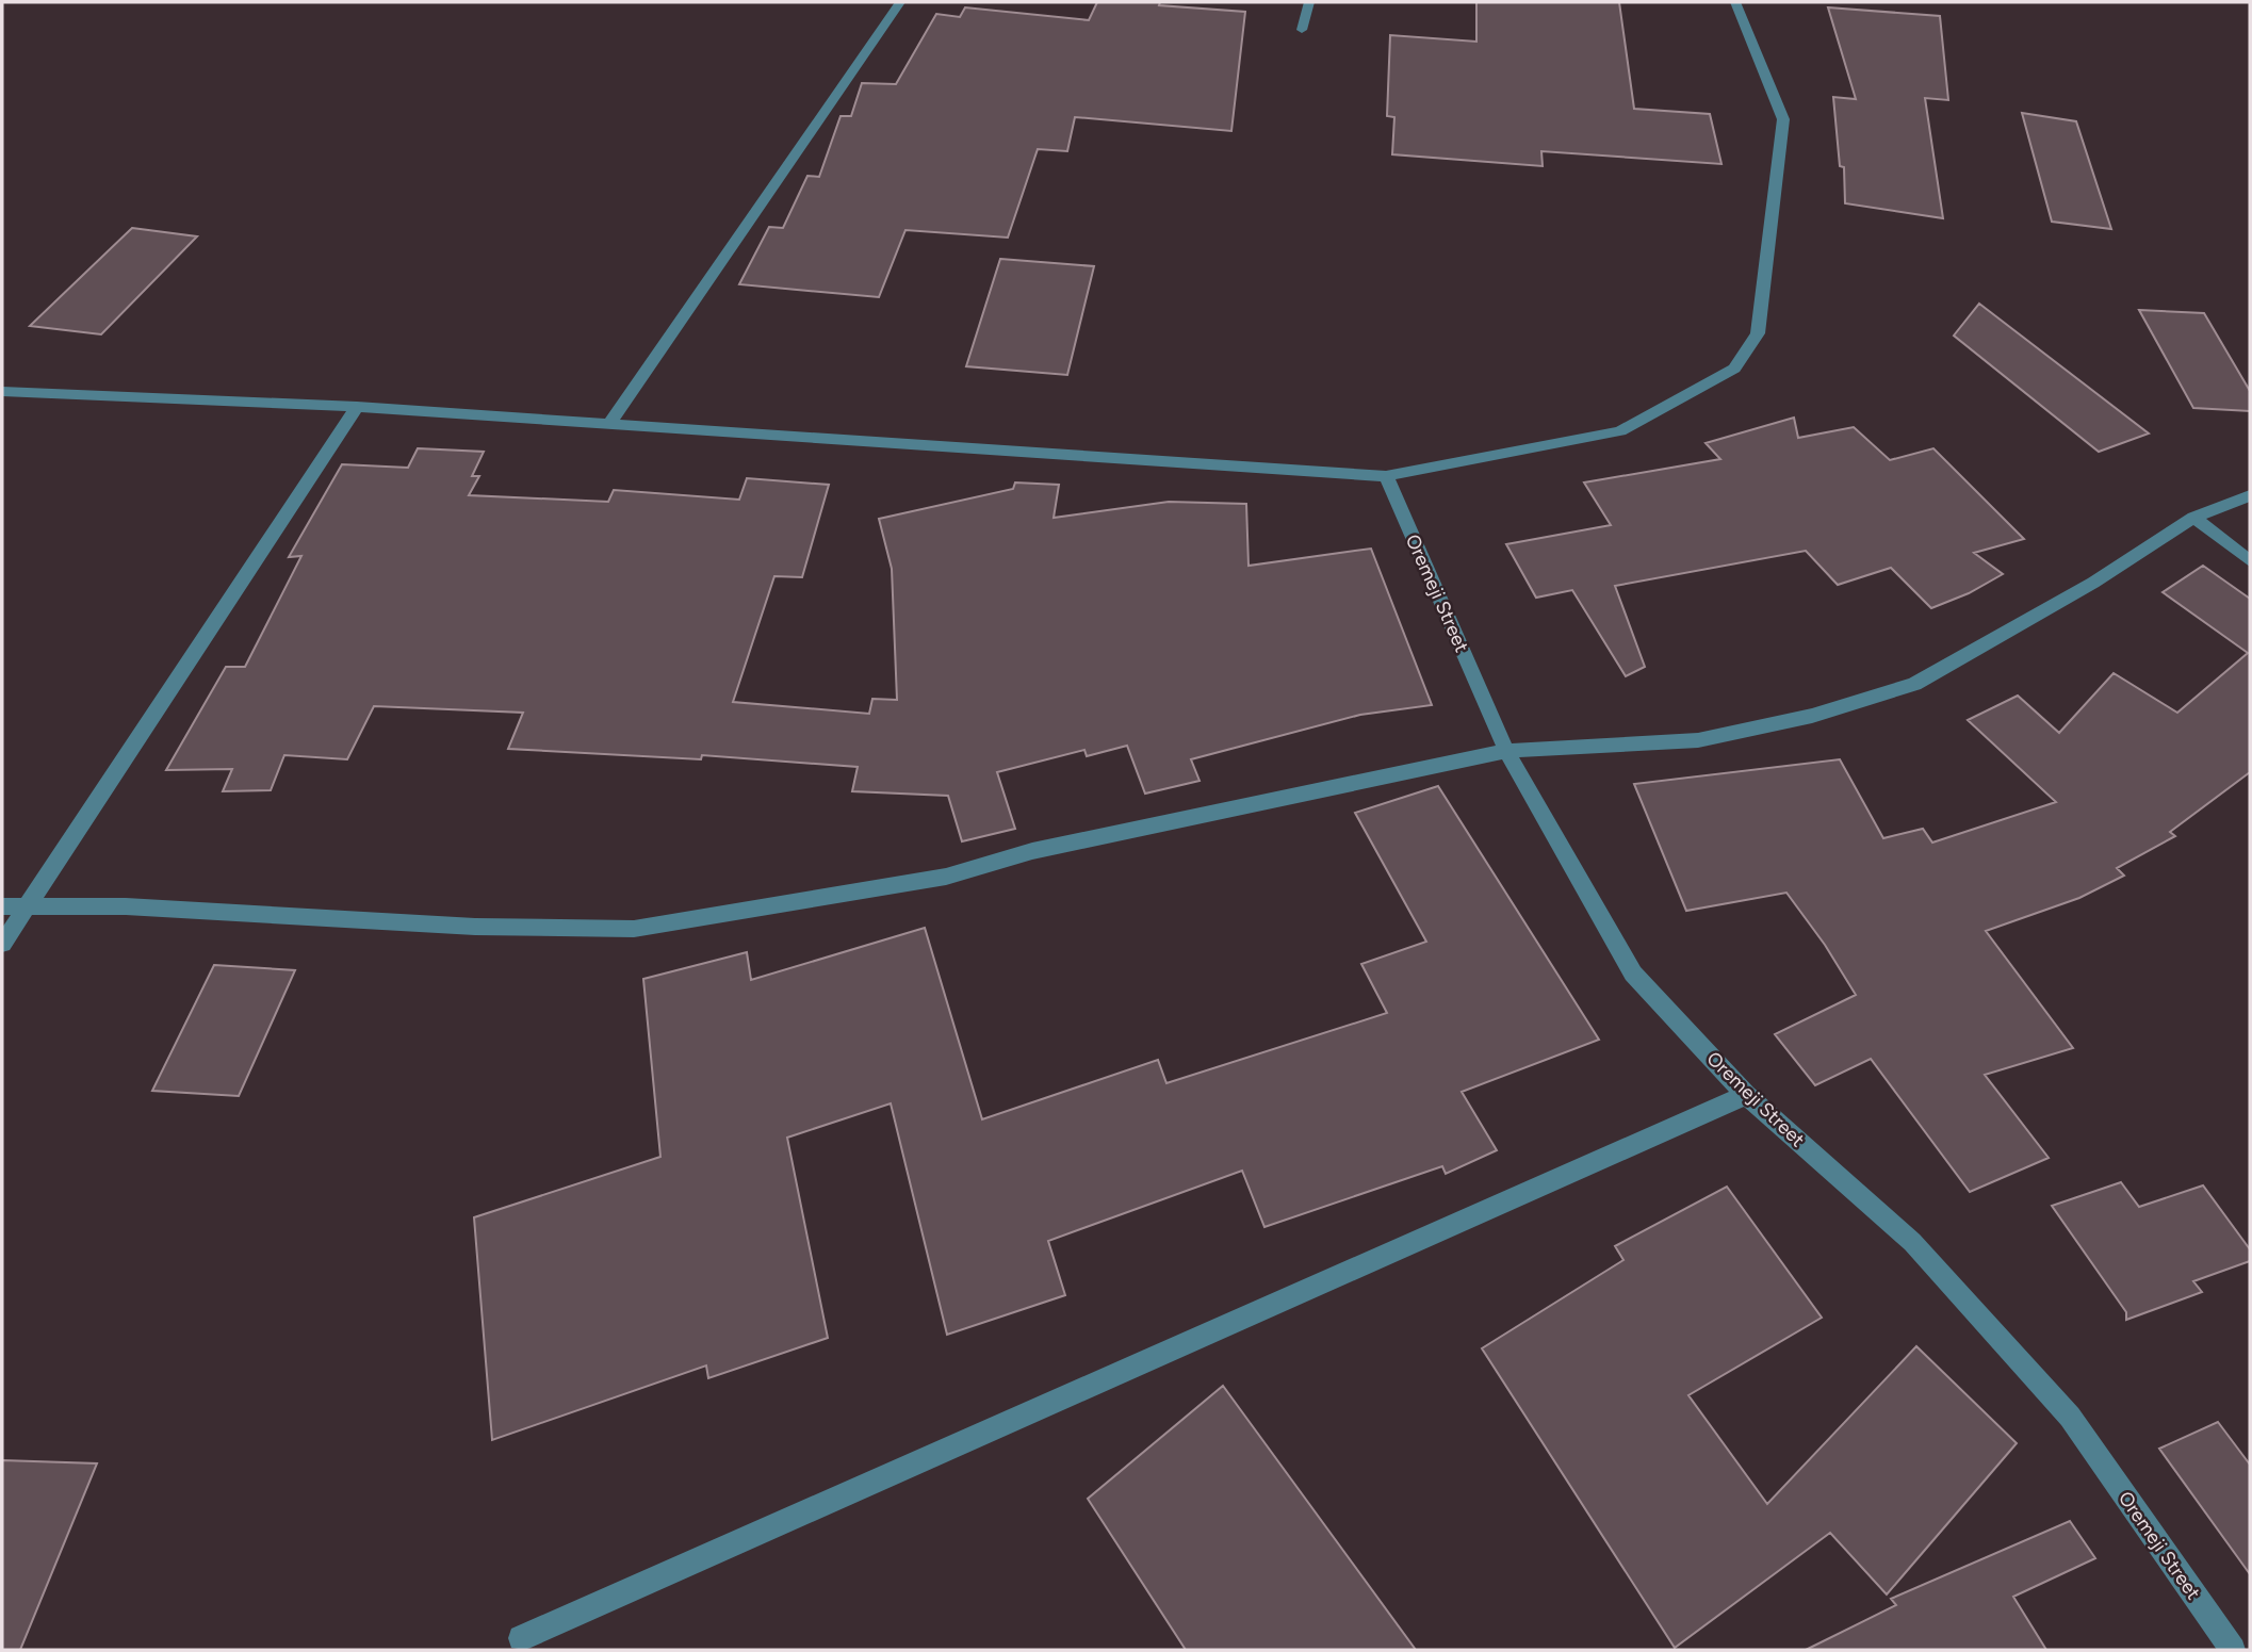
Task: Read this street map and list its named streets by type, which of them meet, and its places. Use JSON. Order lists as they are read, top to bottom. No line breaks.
{"streets":{"street":["Oremeji Street"]}}
